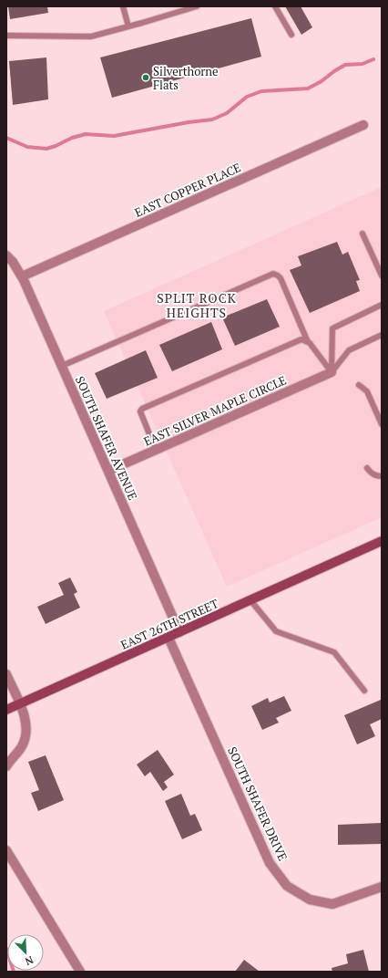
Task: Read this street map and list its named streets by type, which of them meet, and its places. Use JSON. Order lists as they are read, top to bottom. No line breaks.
{"streets":{"main road":["EAST 26TH STREET"],"street":["EAST COPPER PLACE","EAST SILVER MAPLE CIRCLE","SOUTH SHAFER AVENUE","SOUTH SHAFER DRIVE"]},"crossings":[["EAST COPPER PLACE","SOUTH SHAFER AVENUE"],["EAST SILVER MAPLE CIRCLE","SOUTH SHAFER AVENUE"],["SOUTH SHAFER AVENUE","EAST 26TH STREET"],["EAST 26TH STREET","SOUTH SHAFER DRIVE"]],"districts":["SPLIT ROCK HEIGHTS"],"places":["Silverthorne Flats"],"north":"bottom right"}
